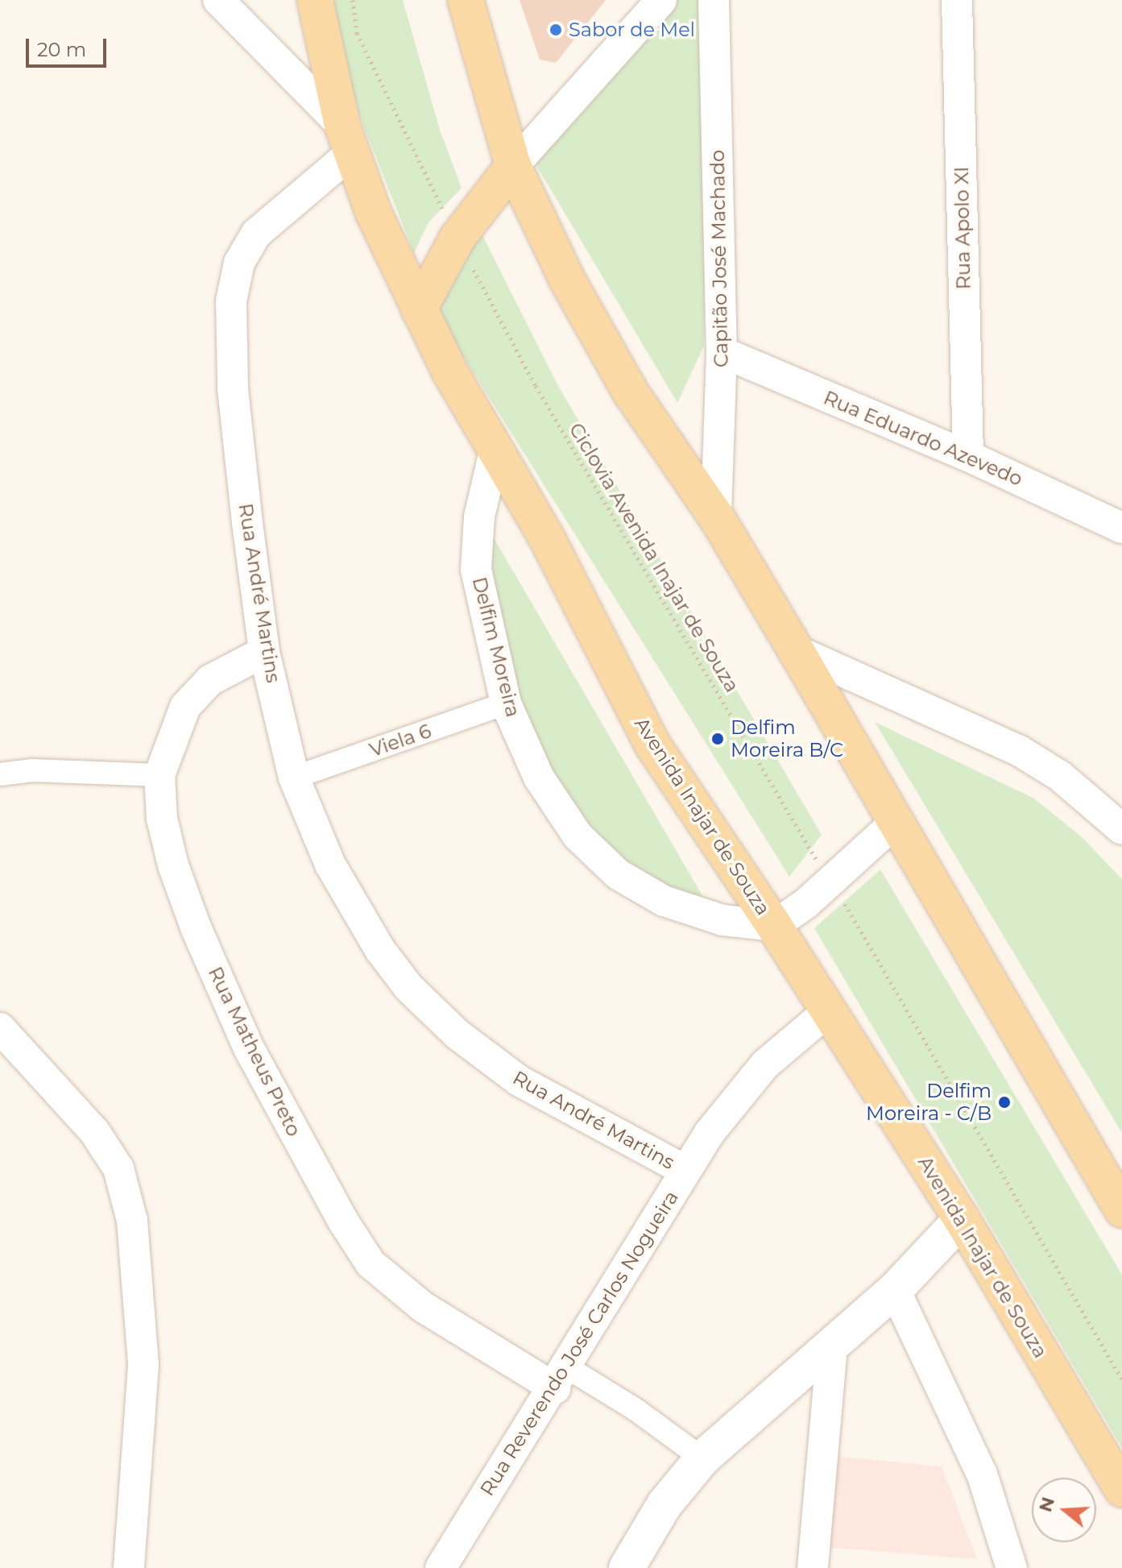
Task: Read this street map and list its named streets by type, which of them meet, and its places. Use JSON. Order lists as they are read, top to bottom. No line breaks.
{"streets":{"main road":["Avenida Inajar de Souza"],"street":["Rua Apolo XI","Capitão José Machado","Rua Eduardo Azevedo","Rua André Martins","Delfim Moreira","Viela 6","Rua Matheus Preto","Rua Reverendo José Carlos Nogueira"],"path":["Ciclovia Avenida Inajar de Souza"]},"crossings":[["Rua Apolo XI","Rua Eduardo Azevedo"],["Capitão José Machado","Rua Eduardo Azevedo"],["Rua André Martins","Viela 6"],["Rua André Martins","Avenida Inajar de Souza"],["Rua André Martins","Rua Matheus Preto"],["Rua André Martins","Rua Reverendo José Carlos Nogueira"],["Delfim Moreira","Viela 6"],["Delfim Moreira","Avenida Inajar de Souza"],["Avenida Inajar de Souza","Rua Reverendo José Carlos Nogueira"],["Rua Matheus Preto","Rua Reverendo José Carlos Nogueira"]],"places":["Sabor de Mel","Delfim Moreira B/C","Delfim Moreira - C/B"],"scale_bar":"20 m","north":"left"}
